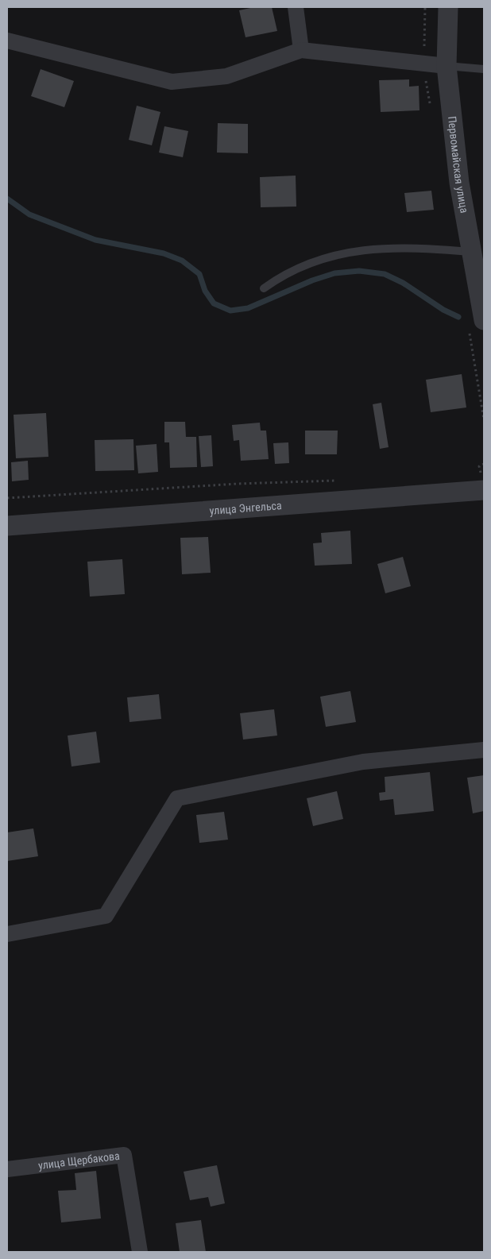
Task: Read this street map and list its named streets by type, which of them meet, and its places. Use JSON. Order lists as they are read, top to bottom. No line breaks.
{"streets":{"street":["Первомайская улица","улица Энгельса","улица Щербакова"]}}
